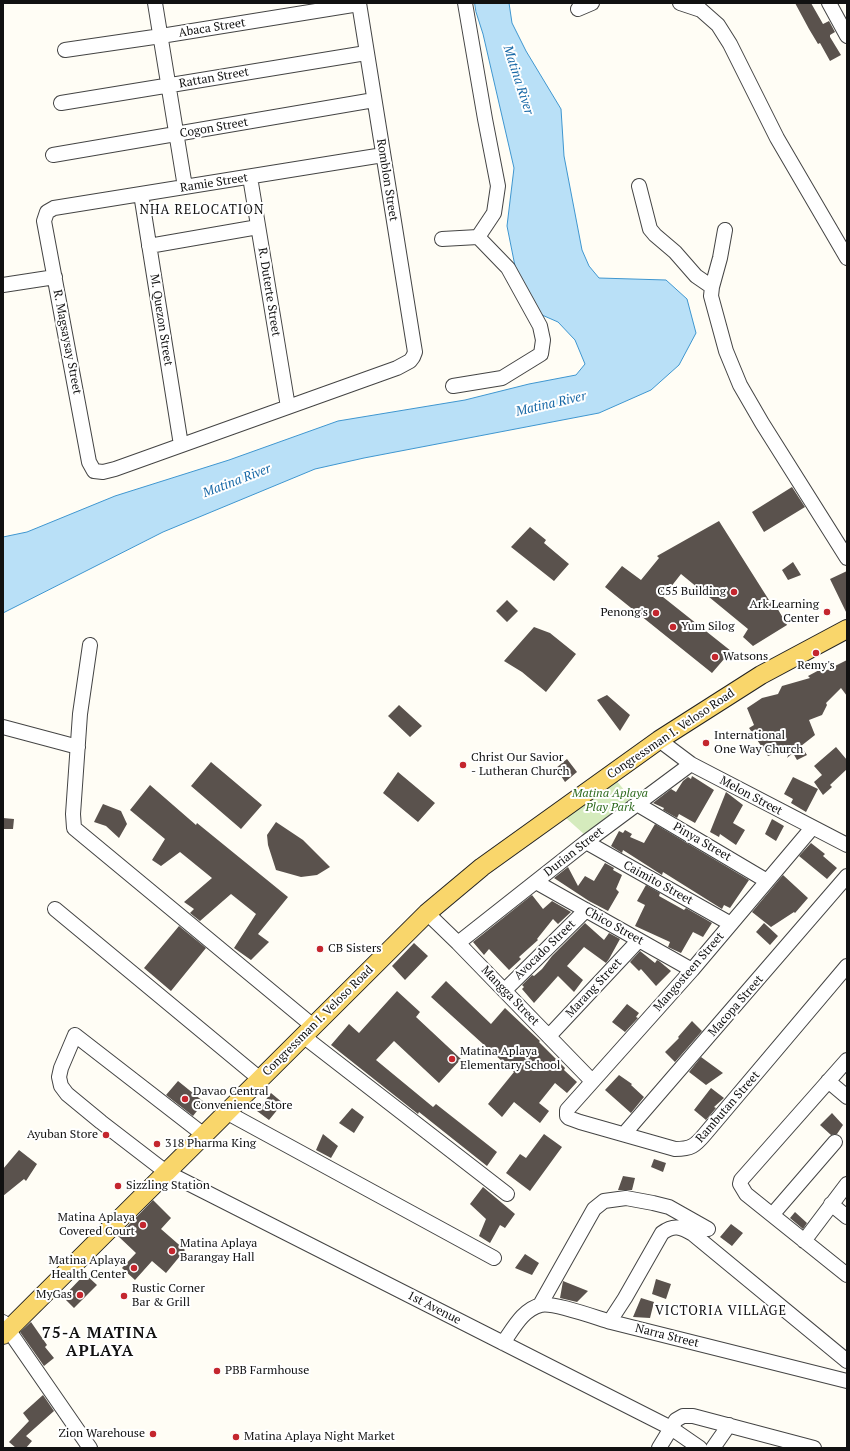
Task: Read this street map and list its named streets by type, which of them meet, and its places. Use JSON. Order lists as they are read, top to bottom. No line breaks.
{"streets":{"main road":["Congressman I. Veloso Road"],"street":["Abaca Street","Rattan Street","Cogon Street","Romblon Street","Ramie Street","R. Duterte Street","M. Quezon Street","R. Magsaysay Street","Melon Street","Pinya Street","Durian Street","Caimito Street","Chico Street","Avocado Street","Mangosteen Street","Marang Street","Mangga Street","Macopa Street","Rambutan Street","1st Avenue","Narra Street"]},"crossings":[["Abaca Street","Romblon Street"],["Rattan Street","Romblon Street"],["Cogon Street","Romblon Street"],["Romblon Street","Ramie Street"],["Romblon Street","R. Duterte Street"],["Ramie Street","R. Duterte Street"],["Ramie Street","M. Quezon Street"],["Ramie Street","R. Magsaysay Street"],["M. Quezon Street","R. Magsaysay Street"],["Congressman I. Veloso Road","Melon Street"],["Congressman I. Veloso Road","Mangga Street"],["Congressman I. Veloso Road","1st Avenue"],["Melon Street","Durian Street"],["Melon Street","Mangosteen Street"],["Pinya Street","Durian Street"],["Pinya Street","Mangosteen Street"],["Durian Street","Caimito Street"],["Durian Street","Chico Street"],["Durian Street","Mangga Street"],["Caimito Street","Mangosteen Street"],["Chico Street","Avocado Street"],["Chico Street","Mangosteen Street"],["Chico Street","Marang Street"],["Avocado Street","Mangga Street"],["Mangosteen Street","Mangga Street"],["Mangosteen Street","Rambutan Street"],["Marang Street","Mangga Street"],["Macopa Street","Rambutan Street"]],"districts":["NHA RELOCATION","VICTORIA VILLAGE","75-A MATINA APLAYA"],"water":["Matina River"],"parks":["Matina Aplaya Play Park"],"places":["C55 Building","Ark Learning Center","Penong's","Yum Silog","Remy's","Watsons","International One Way Church","Christ Our Savior - Lutheran Church","CB Sisters","Matina Aplaya Elementary School","Davao Central Convenience Store","Ayuban Store","318 Pharma King","Sizzling Station","Matina Aplaya Covered Court","Matina Aplaya Barangay Hall","Matina Aplaya Health Center","MyGas","Rustic Corner Bar & Grill","PBB Farmhouse","Zion Warehouse","Matina Aplaya Night Market"]}
